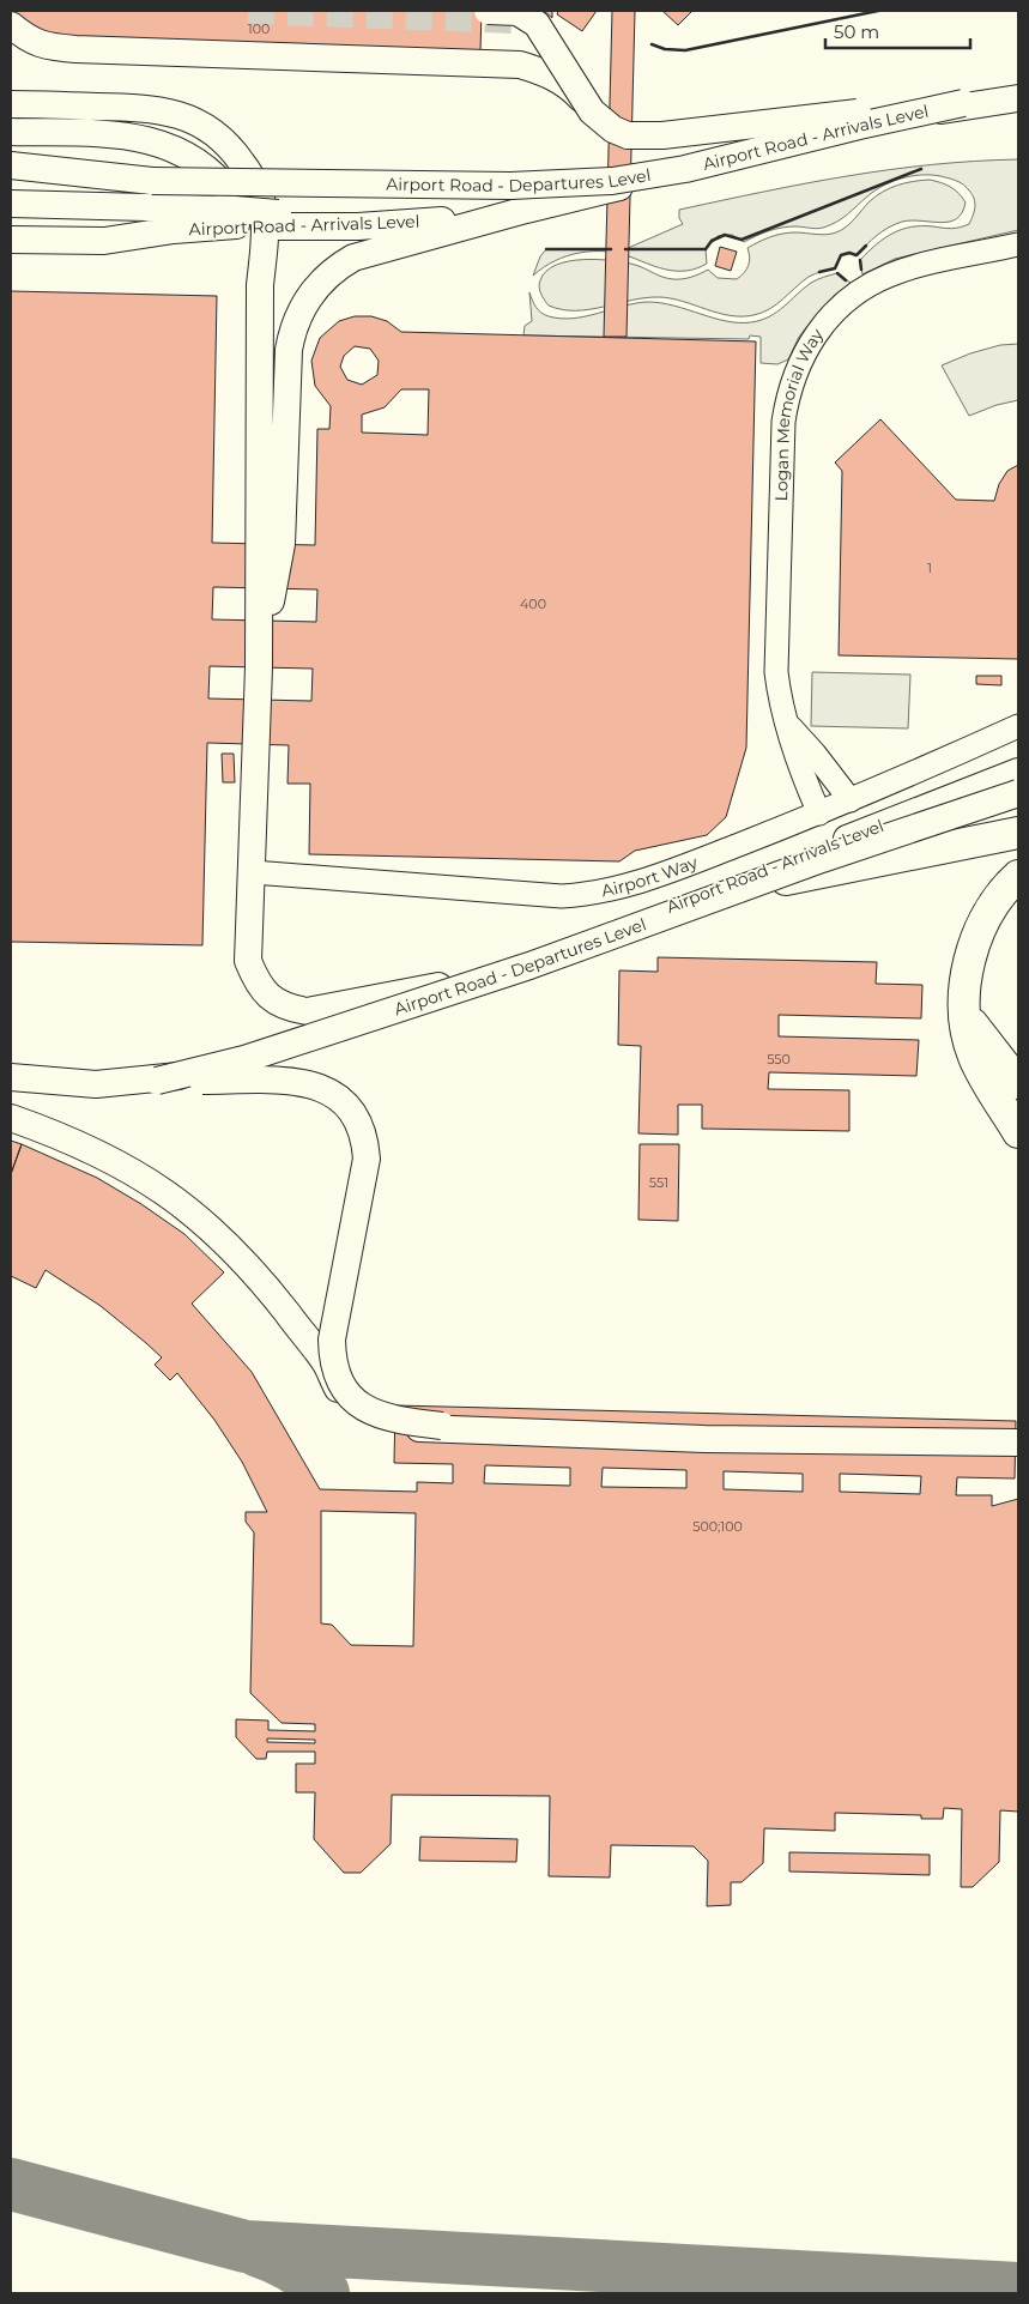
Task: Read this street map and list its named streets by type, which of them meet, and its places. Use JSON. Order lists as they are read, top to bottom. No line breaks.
{"streets":{"main road":["Airport Road - Arrivals Level","Airport Road - Departures Level"],"street":["Logan Memorial Way","Airport Way"]},"crossings":[["Airport Road - Arrivals Level","Airport Road - Departures Level"],["Logan Memorial Way","Airport Way"]],"house_numbers":["100","1","400","550","551","500;100"],"scale_bar":"50 m"}
